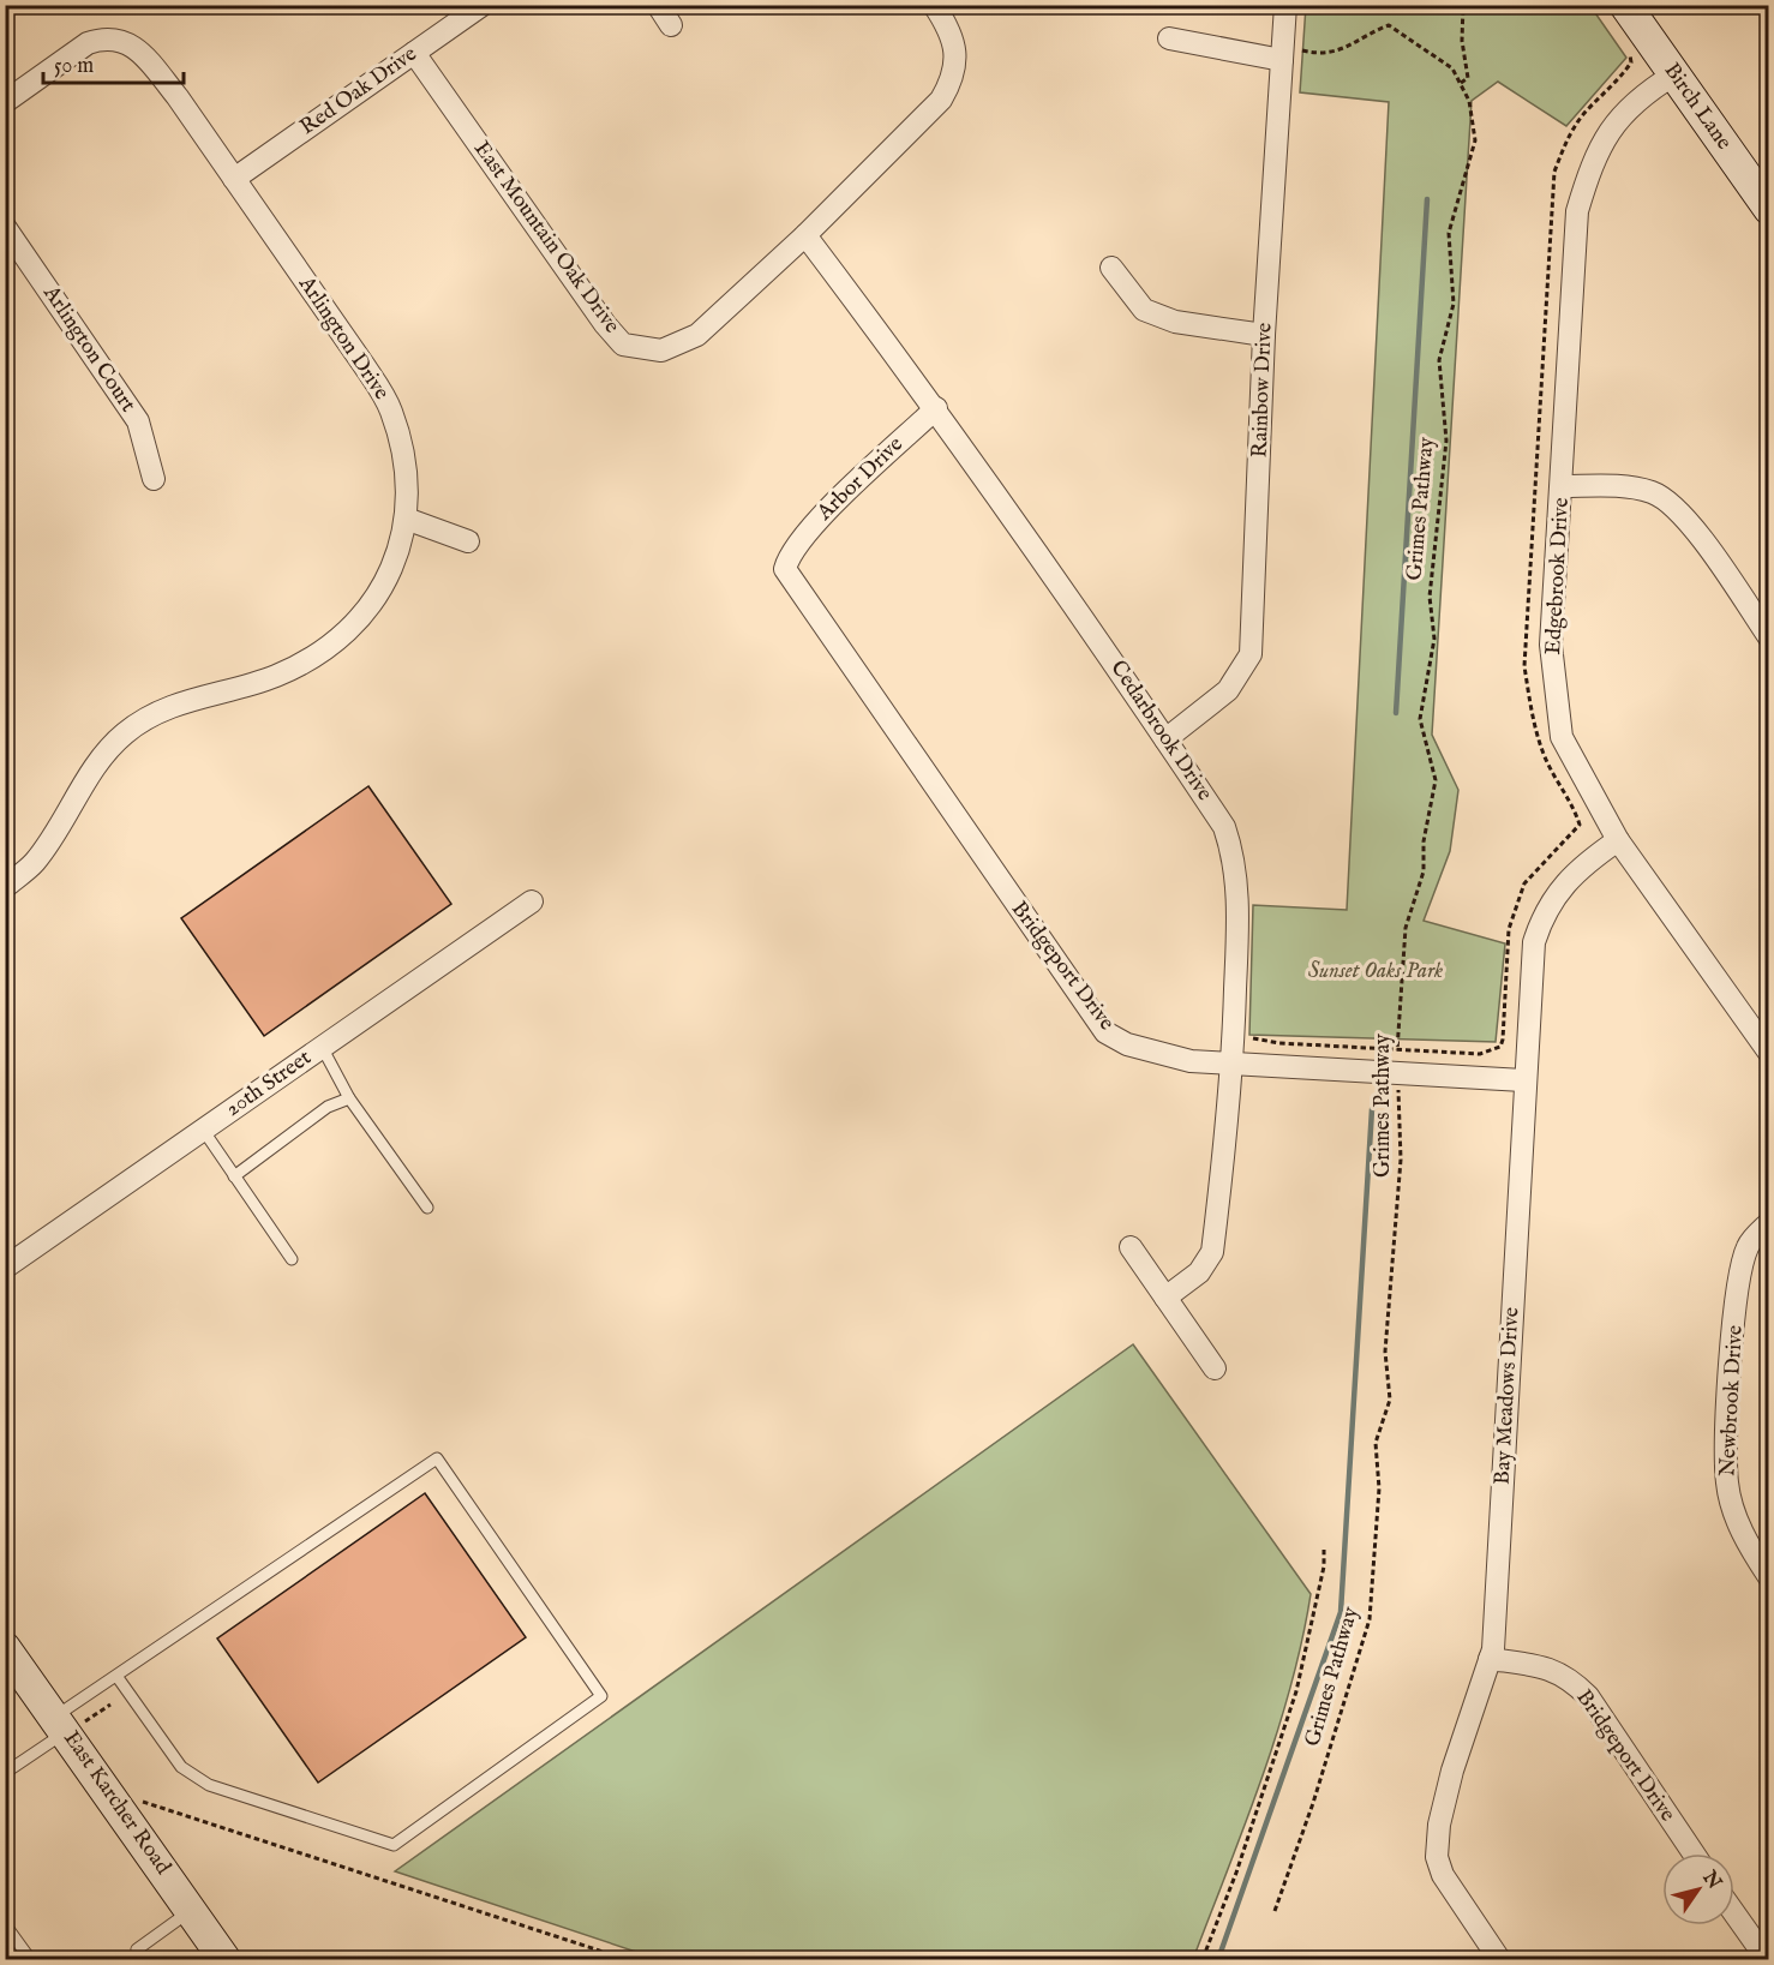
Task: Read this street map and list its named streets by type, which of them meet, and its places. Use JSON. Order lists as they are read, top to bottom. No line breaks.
{"streets":{"street":["Red Oak Drive","Birch Lane","East Mountain Oak Drive","Arlington Drive","Arlington Court","Rainbow Drive","Arbor Drive","Edgebrook Drive","Cedarbrook Drive","Bridgeport Drive","20th Street","Bay Meadows Drive","Newbrook Drive","East Karcher Road"],"path":["Grimes Pathway"]},"crossings":[["Red Oak Drive","East Mountain Oak Drive"],["Red Oak Drive","Arlington Drive"],["Birch Lane","Edgebrook Drive"],["East Mountain Oak Drive","Cedarbrook Drive"],["Rainbow Drive","Grimes Pathway"],["Rainbow Drive","Cedarbrook Drive"],["Arbor Drive","Cedarbrook Drive"],["Arbor Drive","Bridgeport Drive"],["Grimes Pathway","Bridgeport Drive"],["Edgebrook Drive","Bay Meadows Drive"],["Cedarbrook Drive","Bridgeport Drive"],["Bridgeport Drive","Bay Meadows Drive"]],"parks":["Sunset Oaks Park"],"scale_bar":"50 m","north":"top right"}
